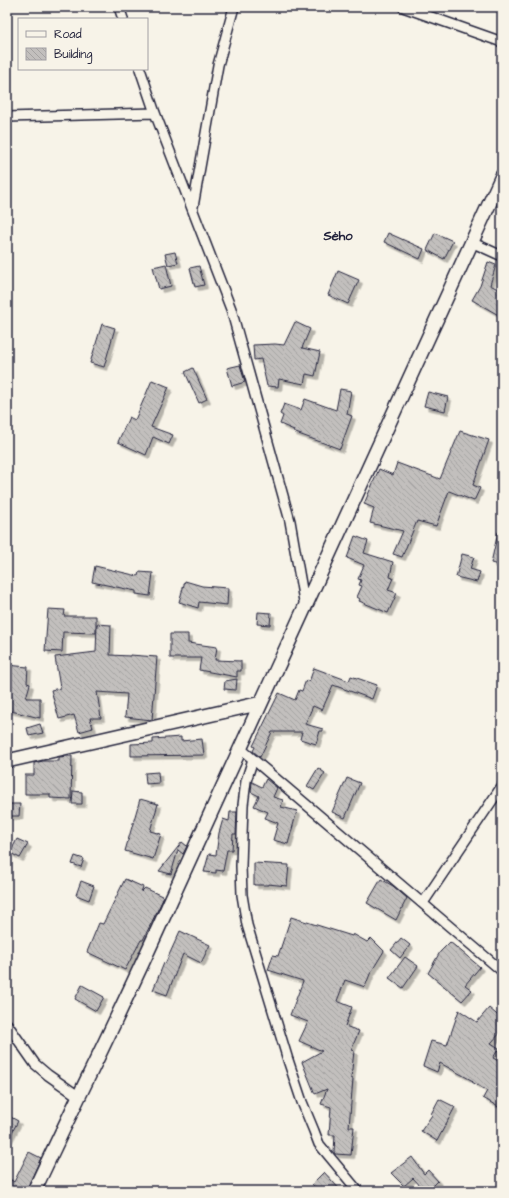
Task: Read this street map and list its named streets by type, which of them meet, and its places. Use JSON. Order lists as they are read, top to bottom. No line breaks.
{"districts":["Sèho"],"legend":["Road","Building"]}
